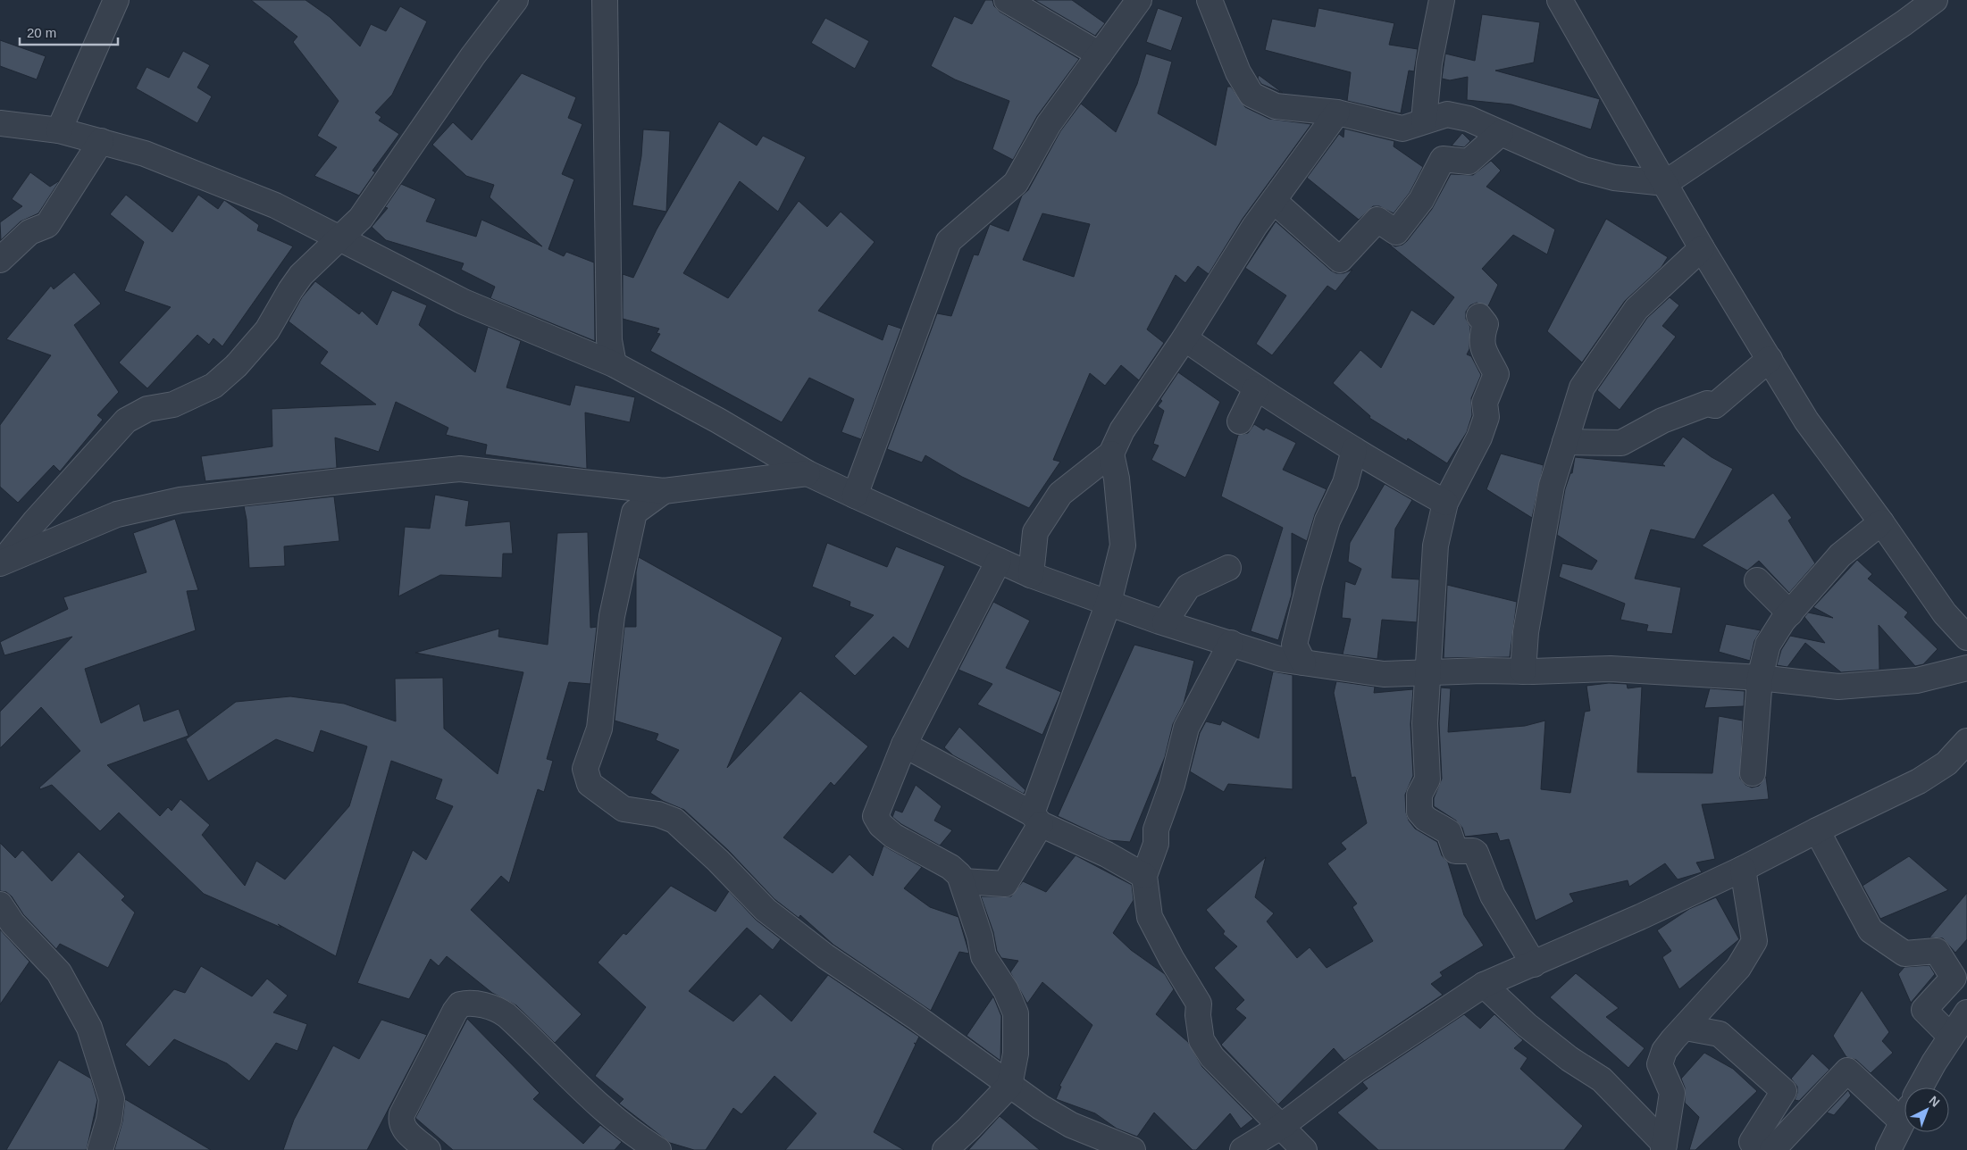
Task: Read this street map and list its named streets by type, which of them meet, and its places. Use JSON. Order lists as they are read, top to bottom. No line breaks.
{"scale_bar":"20 m","north":"top right"}
